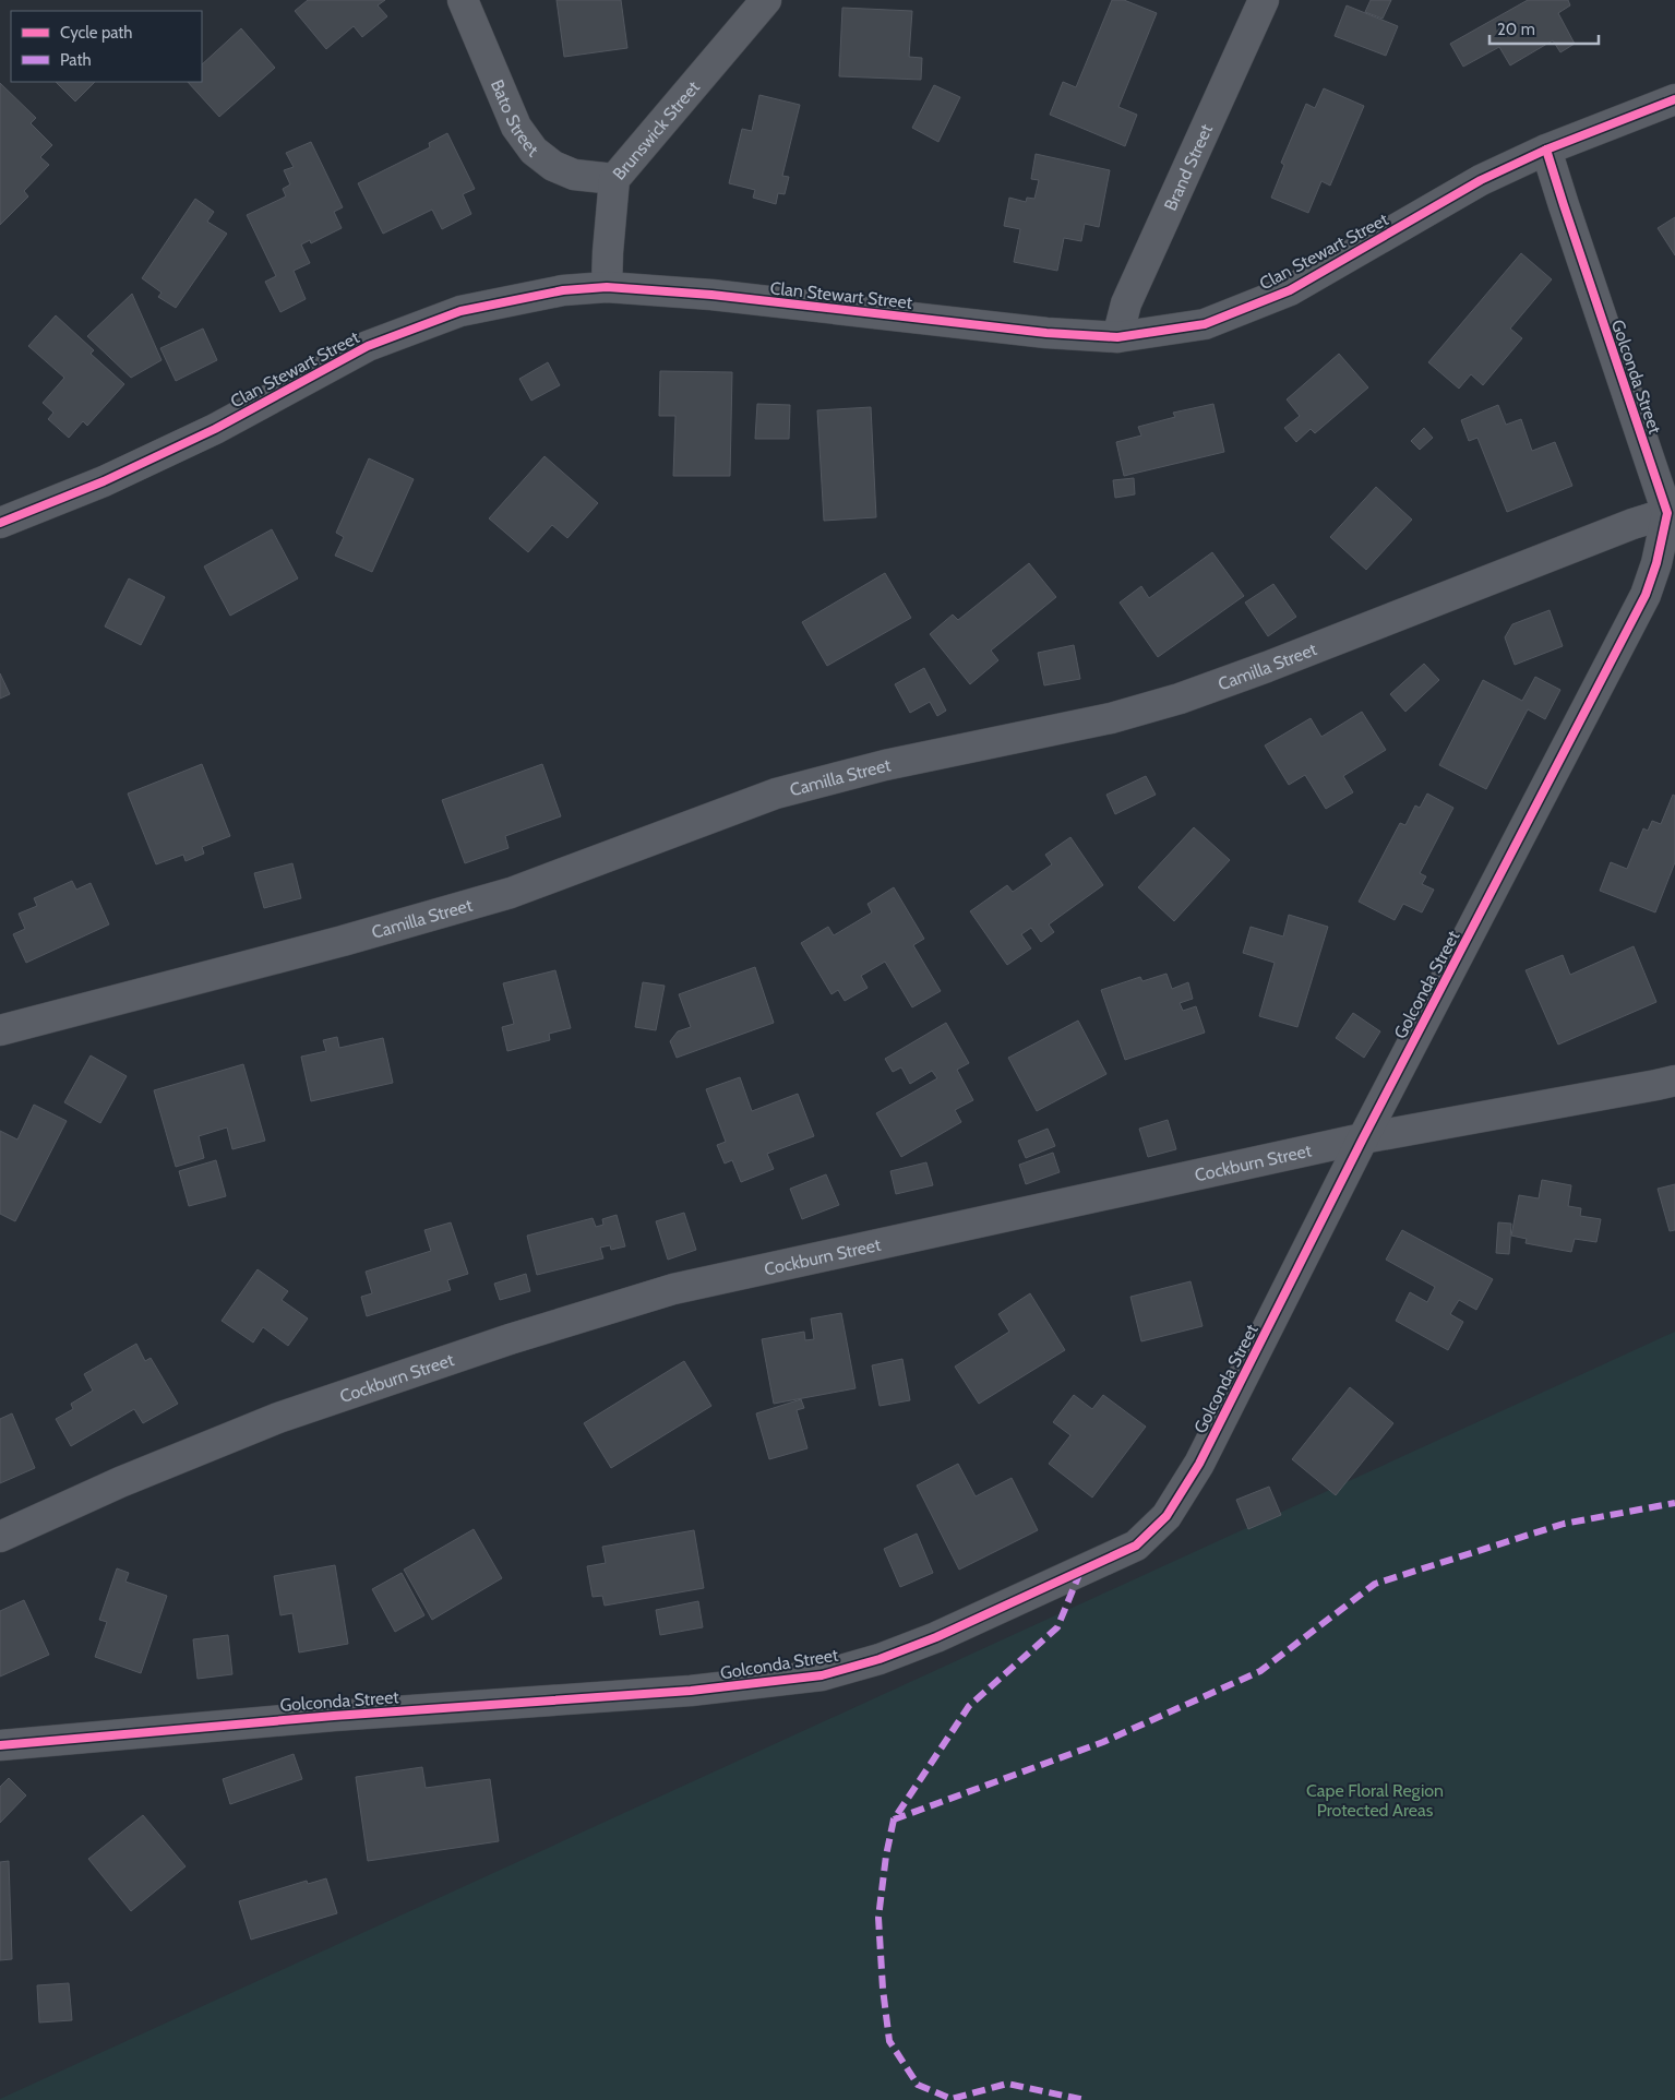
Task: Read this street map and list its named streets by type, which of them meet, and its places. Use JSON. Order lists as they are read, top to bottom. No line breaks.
{"streets":{"street":["Bato Street","Brunswick Street","Brand Street","Clan Stewart Street","Golconda Street","Camilla Street","Cockburn Street"]},"crossings":[["Bato Street","Brunswick Street"],["Brunswick Street","Clan Stewart Street"],["Brand Street","Clan Stewart Street"],["Clan Stewart Street","Golconda Street"],["Golconda Street","Camilla Street"],["Golconda Street","Cockburn Street"]],"parks":["Cape Floral Region Protected Areas"],"legend":["Cycle path","Path"],"scale_bar":"20 m"}
